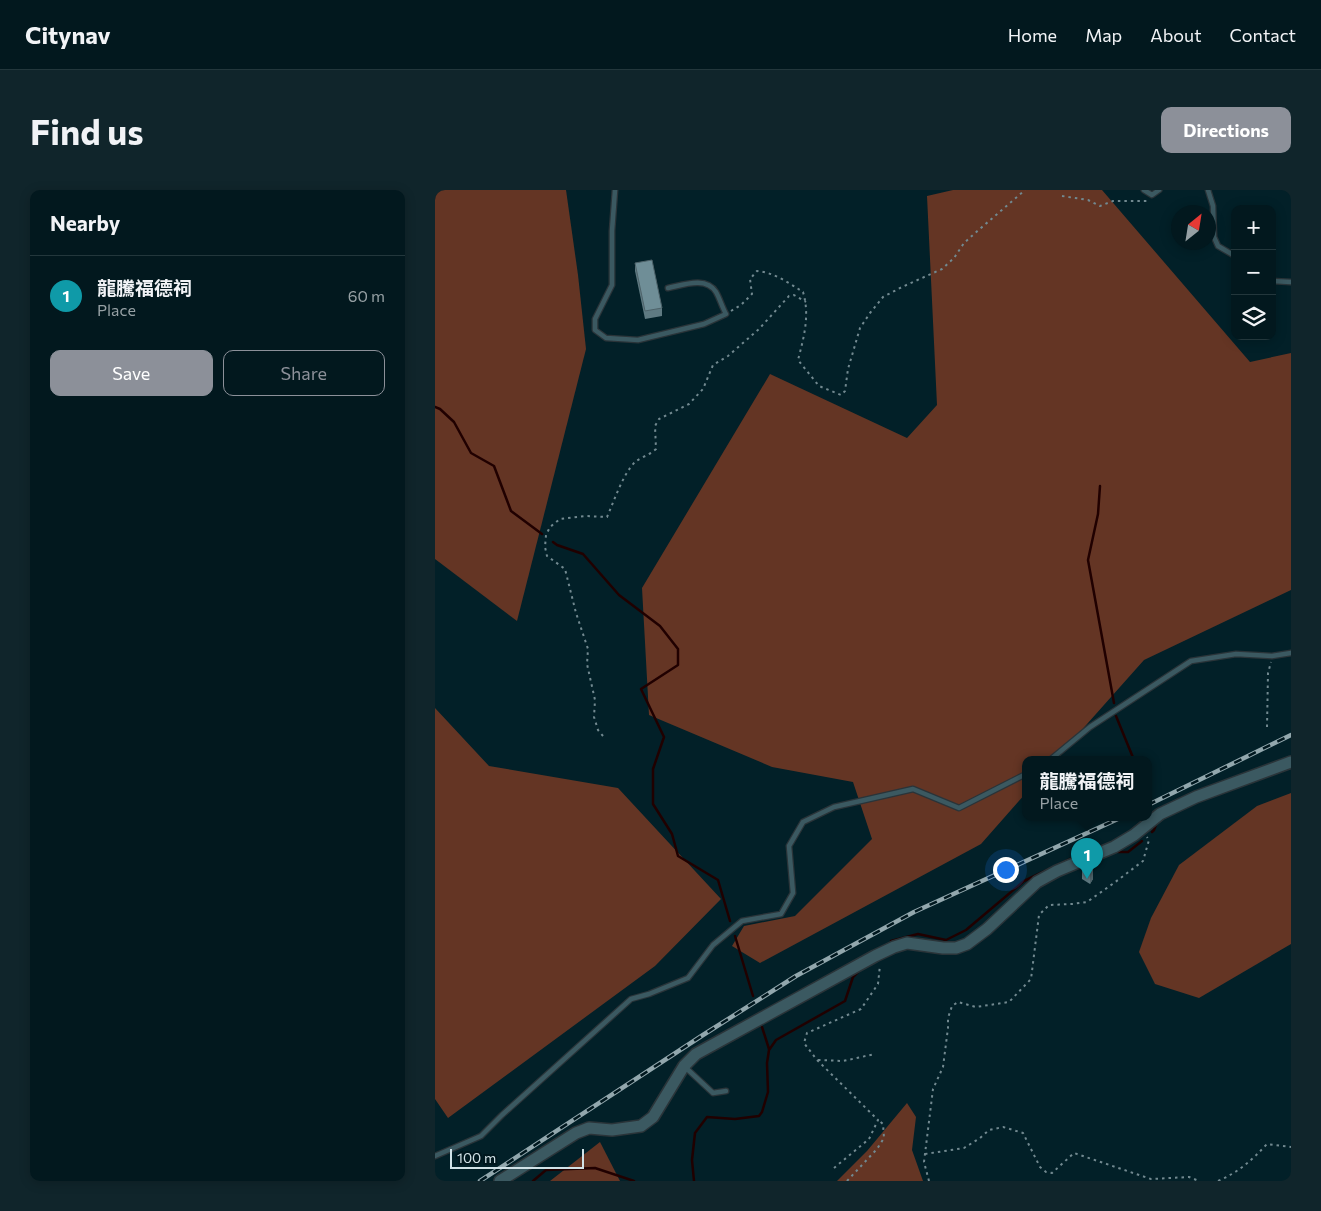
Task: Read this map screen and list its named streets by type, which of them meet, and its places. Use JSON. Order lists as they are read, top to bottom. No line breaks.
{"scale_bar":"100 m","north":"top right","page":{"header":"Citynav","nav":["Home","Map","About","Contact"],"buttons":["Directions",["Save","Share"]],"title":"Find us","heading":"Nearby","map_buttons":["+","−"],"list":[{"mark":"1","name":"龍騰福德祠","note":"Place","value":"60 m"}],"popup":["龍騰福德祠","Place"],"pins":"1","scale":"100 m"}}
